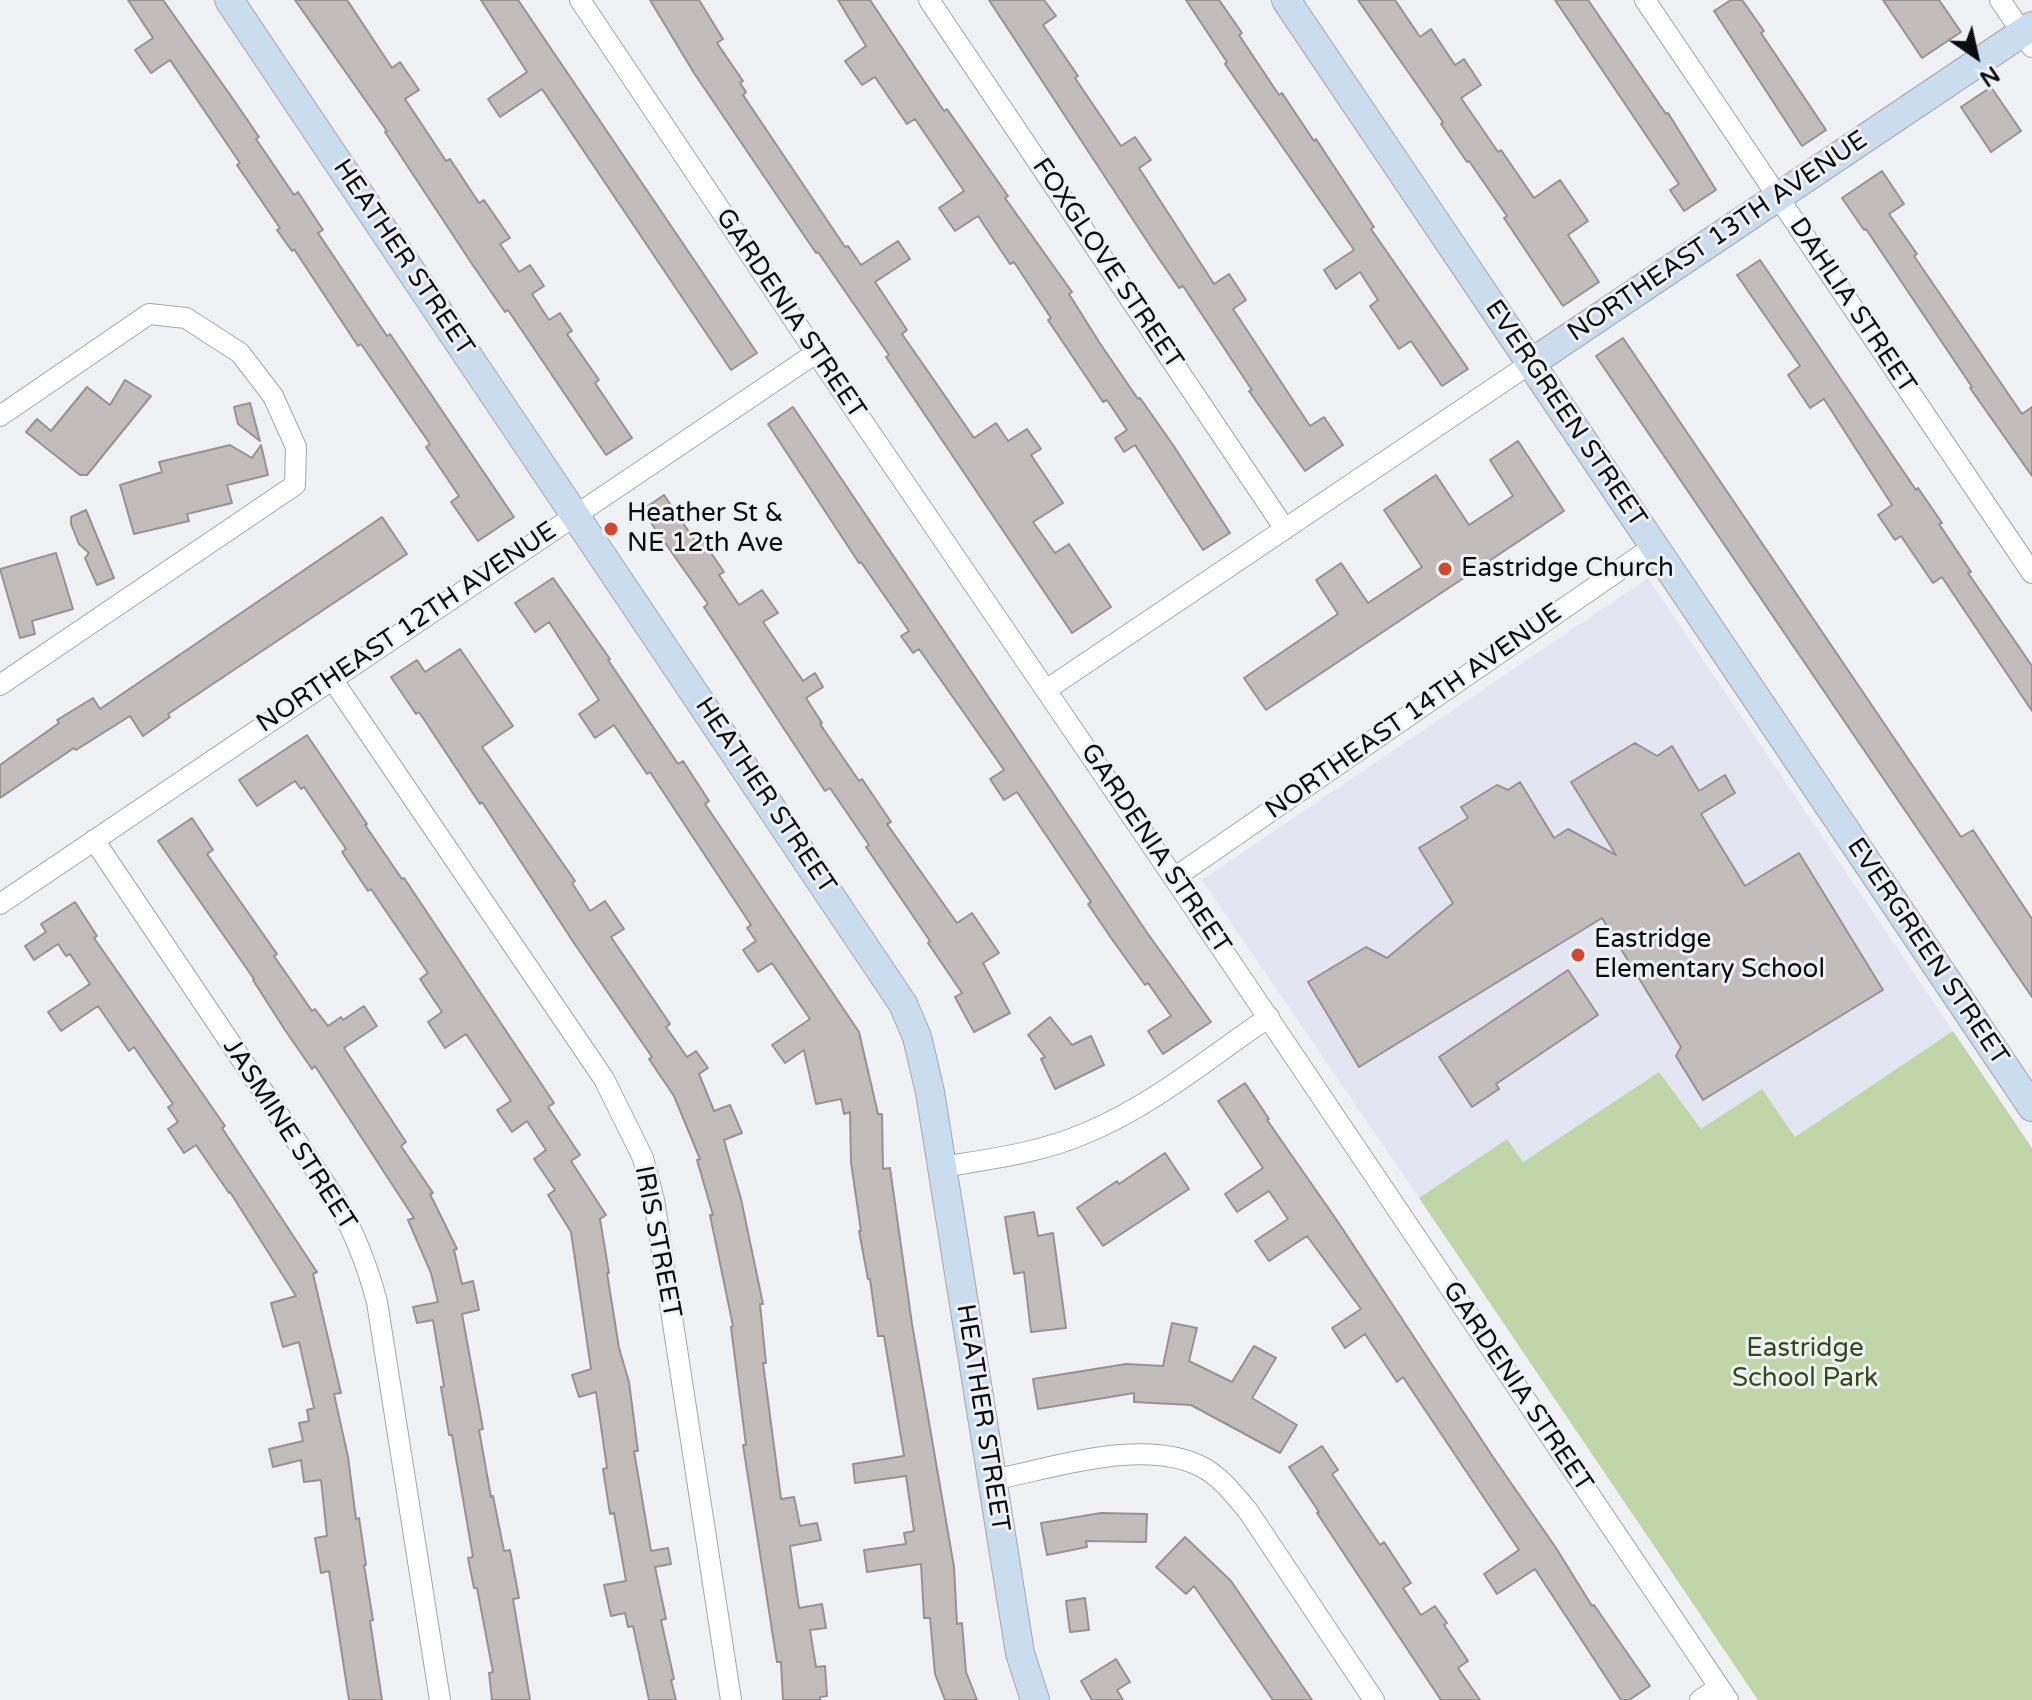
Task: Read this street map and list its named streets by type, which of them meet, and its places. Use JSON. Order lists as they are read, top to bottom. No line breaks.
{"streets":{"street":["NORTHEAST 13TH AVENUE","HEATHER STREET","FOXGLOVE STREET","DAHLIA STREET","GARDENIA STREET","EVERGREEN STREET","NORTHEAST 12TH AVENUE","NORTHEAST 14TH AVENUE","JASMINE STREET","IRIS STREET"]},"crossings":[["NORTHEAST 13TH AVENUE","FOXGLOVE STREET"],["NORTHEAST 13TH AVENUE","DAHLIA STREET"],["NORTHEAST 13TH AVENUE","GARDENIA STREET"],["NORTHEAST 13TH AVENUE","EVERGREEN STREET"],["HEATHER STREET","NORTHEAST 12TH AVENUE"],["GARDENIA STREET","NORTHEAST 12TH AVENUE"],["GARDENIA STREET","NORTHEAST 14TH AVENUE"],["EVERGREEN STREET","NORTHEAST 14TH AVENUE"],["NORTHEAST 12TH AVENUE","JASMINE STREET"],["NORTHEAST 12TH AVENUE","IRIS STREET"]],"parks":["Eastridge School Park"],"places":["Heather St & NE 12th Ave","Eastridge Church","Eastridge Elementary School"],"north":"bottom right"}
